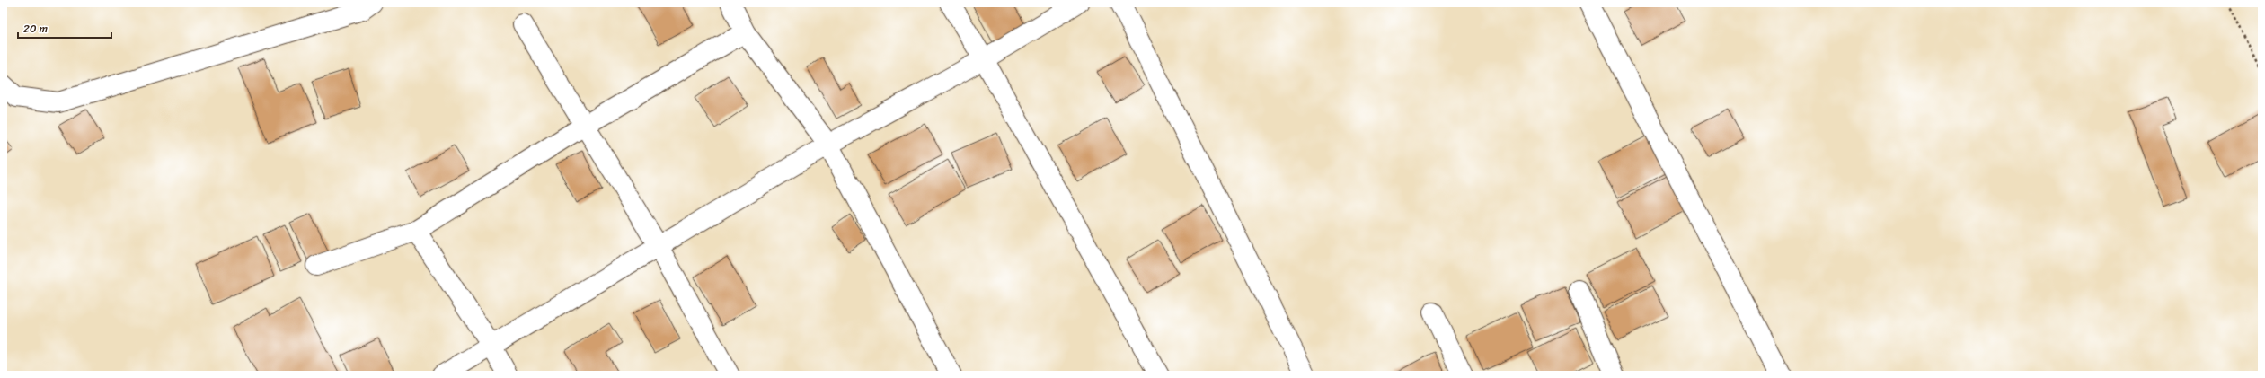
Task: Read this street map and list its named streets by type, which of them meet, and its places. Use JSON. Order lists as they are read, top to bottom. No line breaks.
{"scale_bar":"20 m"}
